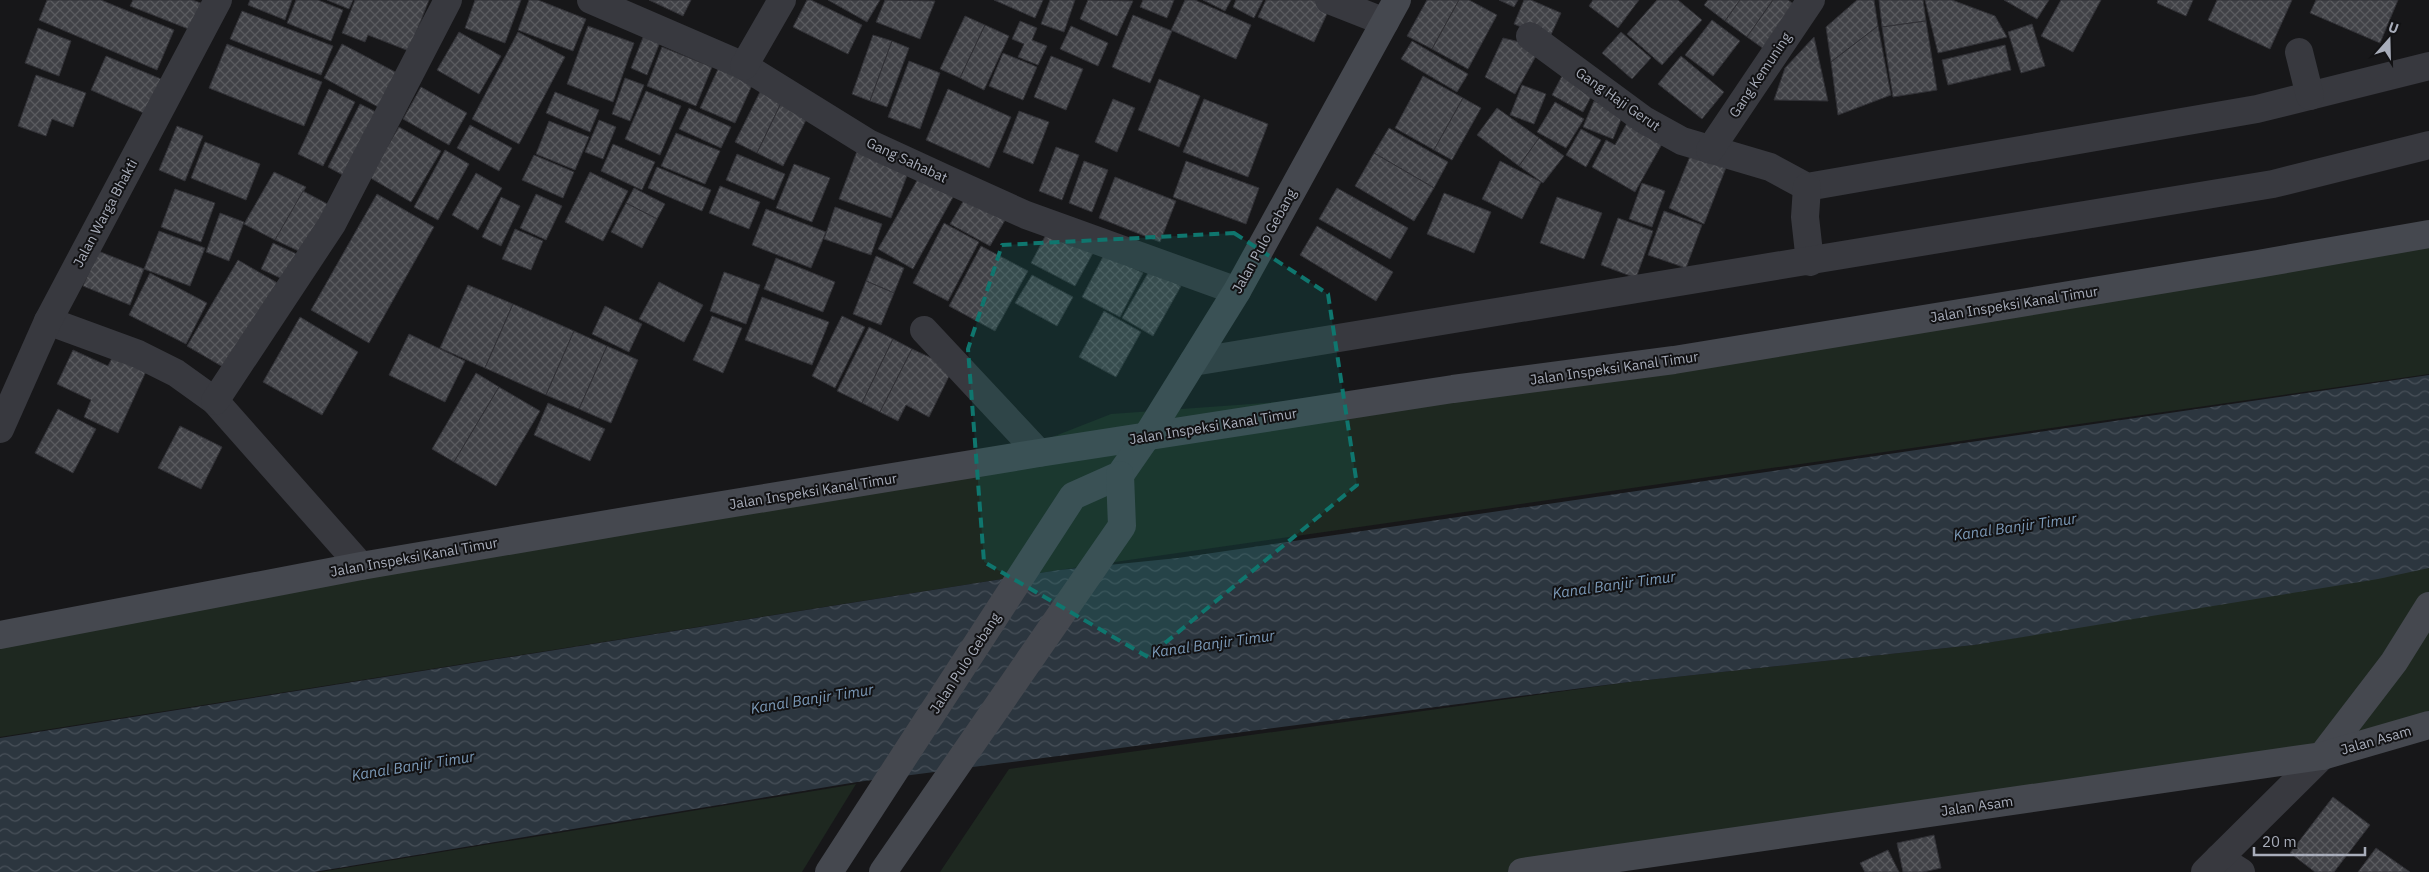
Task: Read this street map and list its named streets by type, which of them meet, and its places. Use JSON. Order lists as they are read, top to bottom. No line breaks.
{"streets":{"street":["Gang Kemuning","Gang Haji Gerut","Gang Sahabat","Jalan Warga Bhakti","Jalan Pulo Gebang","Jalan Inspeksi Kanal Timur","Jalan Asam"]},"crossings":[["Gang Kemuning","Gang Haji Gerut"],["Gang Sahabat","Jalan Pulo Gebang"],["Jalan Pulo Gebang","Jalan Inspeksi Kanal Timur"]],"water":["Kanal Banjir Timur"],"scale_bar":"20 m","north":"top"}
